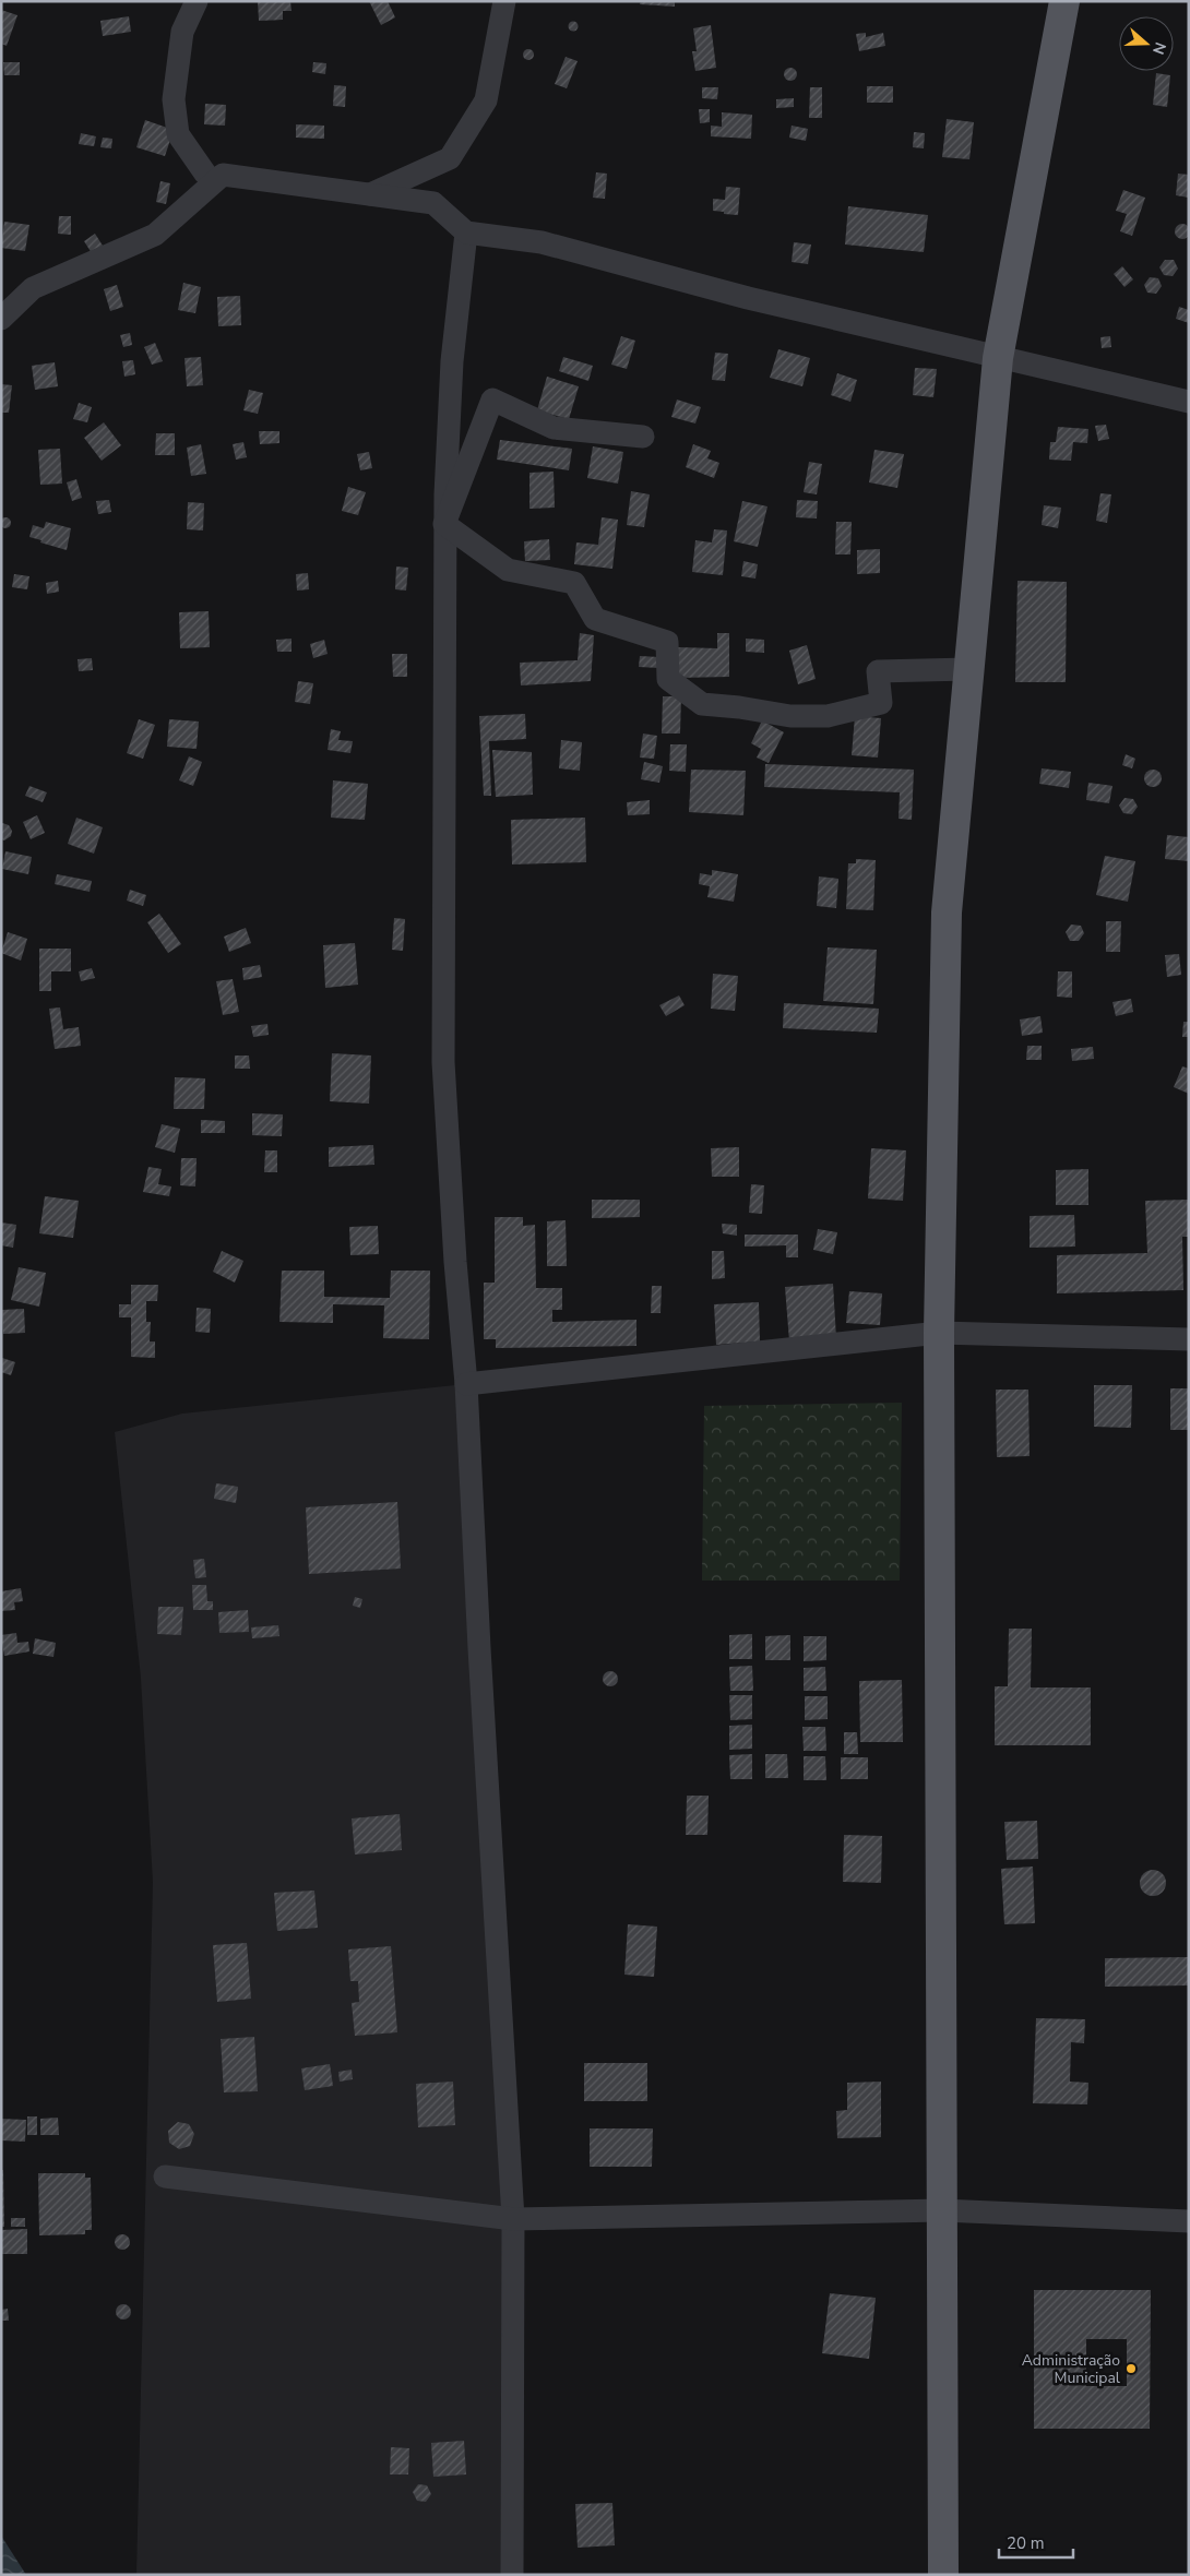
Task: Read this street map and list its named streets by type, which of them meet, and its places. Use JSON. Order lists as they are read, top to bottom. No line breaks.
{"places":["Administração Municipal"],"scale_bar":"20 m","north":"right"}
